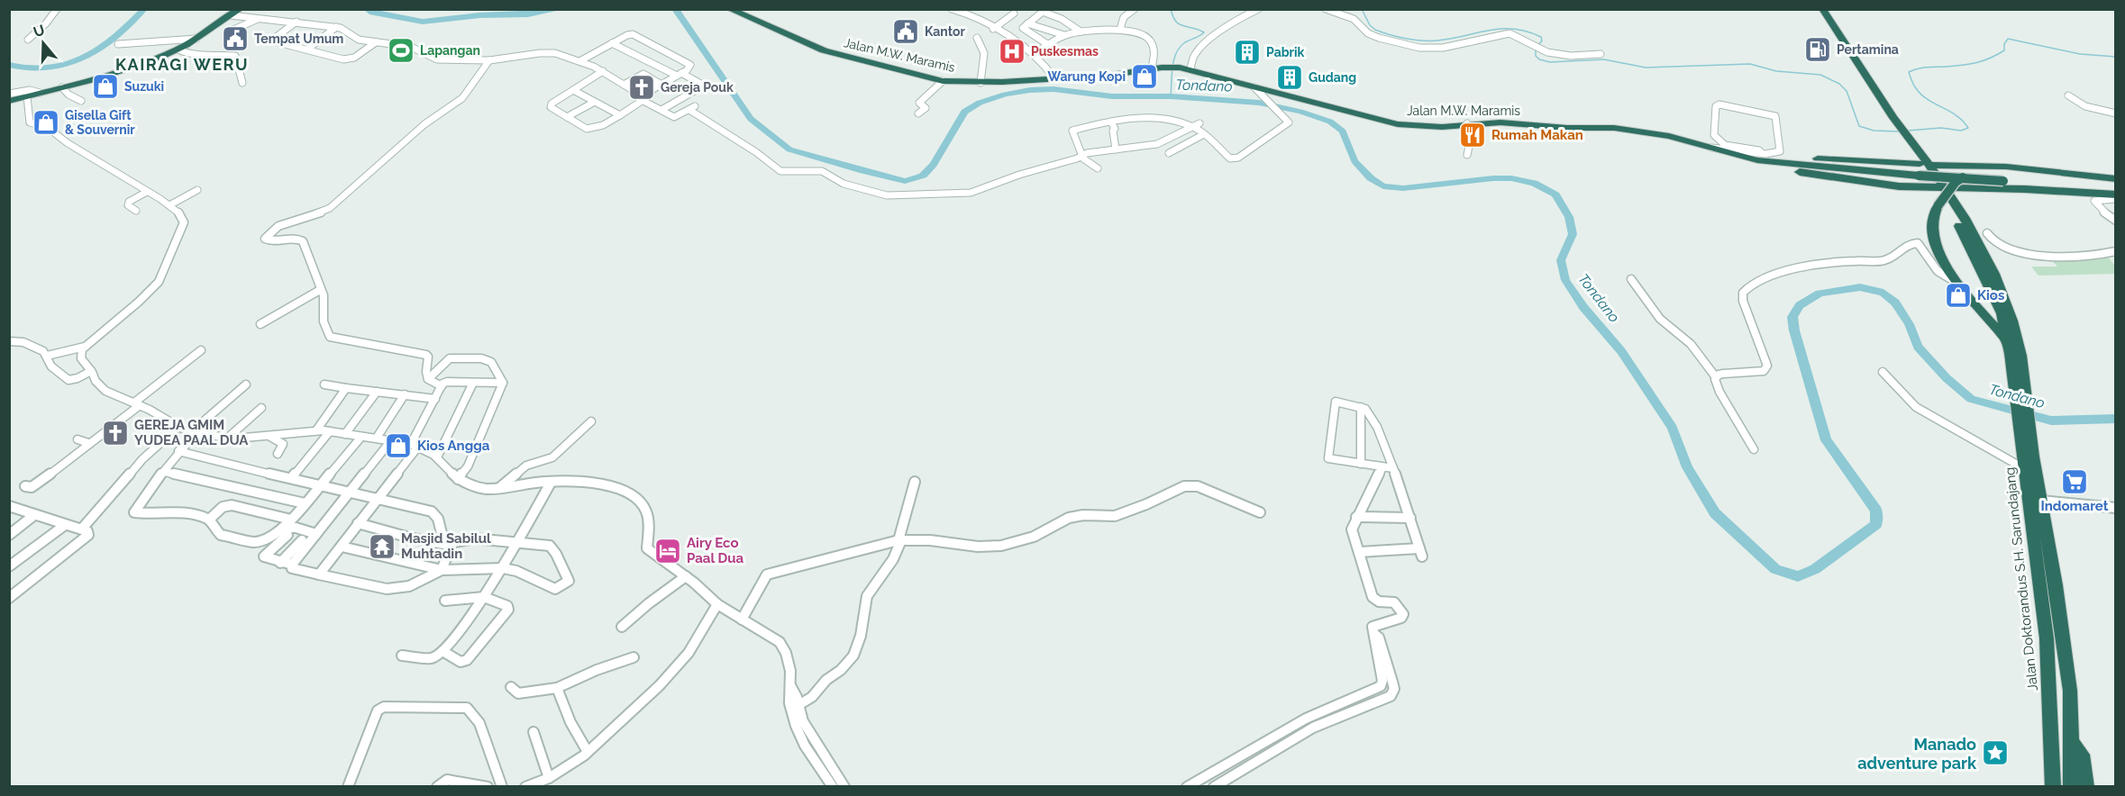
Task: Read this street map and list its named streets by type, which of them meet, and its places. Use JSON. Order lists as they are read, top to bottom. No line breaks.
{"streets":{"highway":["Jalan M.W. Maramis","Jalan Doktorandus S.H. Sarundajang"]},"districts":["KAIRAGI WERU"],"water":["Tondano"],"places":{"public building":["Kantor","Tempat Umum"],"fuel station":["Pertamina"],"sports":["Lapangan"],"hospital":["Puskesmas"],"building":["Pabrik","Gudang"],"shop":["Warung Kopi","Suzuki","Gisella Gift & Souvernir","Kios","Kios Angga"],"church":["Gereja Pouk","GEREJA GMIM YUDEA PAAL DUA"],"restaurant":["Rumah Makan"],"supermarket":["Indomaret"],"temple":["Masjid Sabilul Muhtadin"],"hotel":["Airy Eco Paal Dua"],"place":["Manado adventure park"]},"north":"top"}
